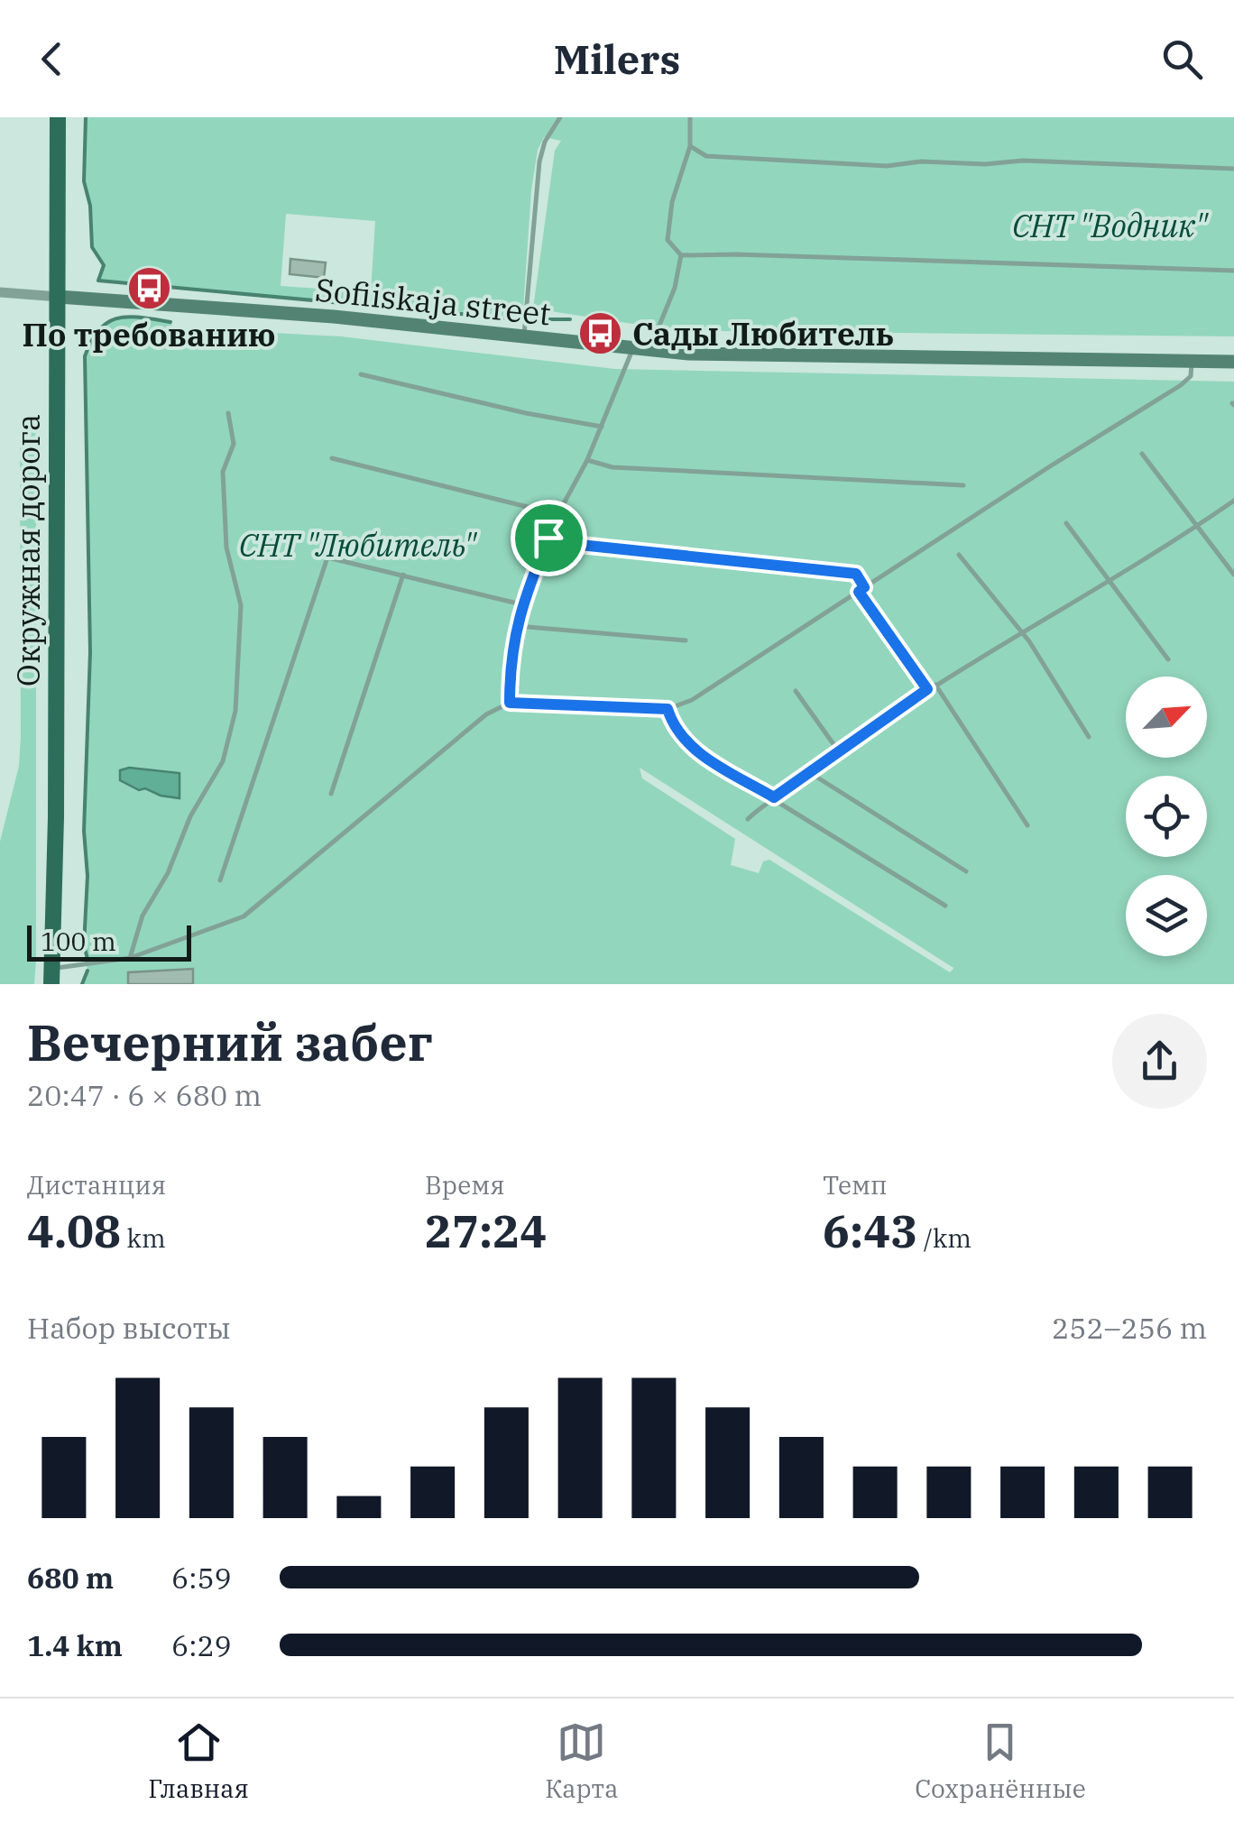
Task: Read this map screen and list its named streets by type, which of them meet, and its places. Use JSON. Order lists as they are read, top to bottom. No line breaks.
{"streets":{"main road":["Sofiiskaja street","Окружная дорога"]},"crossings":[["Sofiiskaja street","Окружная дорога"]],"parks":["СНТ \"Водник\"","СНТ \"Любитель\""],"places":{"bus stop":["По требованию","Сады Любитель"]},"scale_bar":"100 m","north":"top right","page":{"header":"Milers","scale":"100 m","heading":["Вечерний забег","20:47 · 6 × 680 m"],"stats":[["Дистанция","4.08 km"],["Время","27:24"],["Темп","6:43 /km"]],"chart":["Набор высоты","252–256 m"],"list":[{"name":"680 m","note":"6:59"},{"name":"1.4 km","note":"6:29"}],"tabs":["Главная","Карта","Сохранённые"]}}
